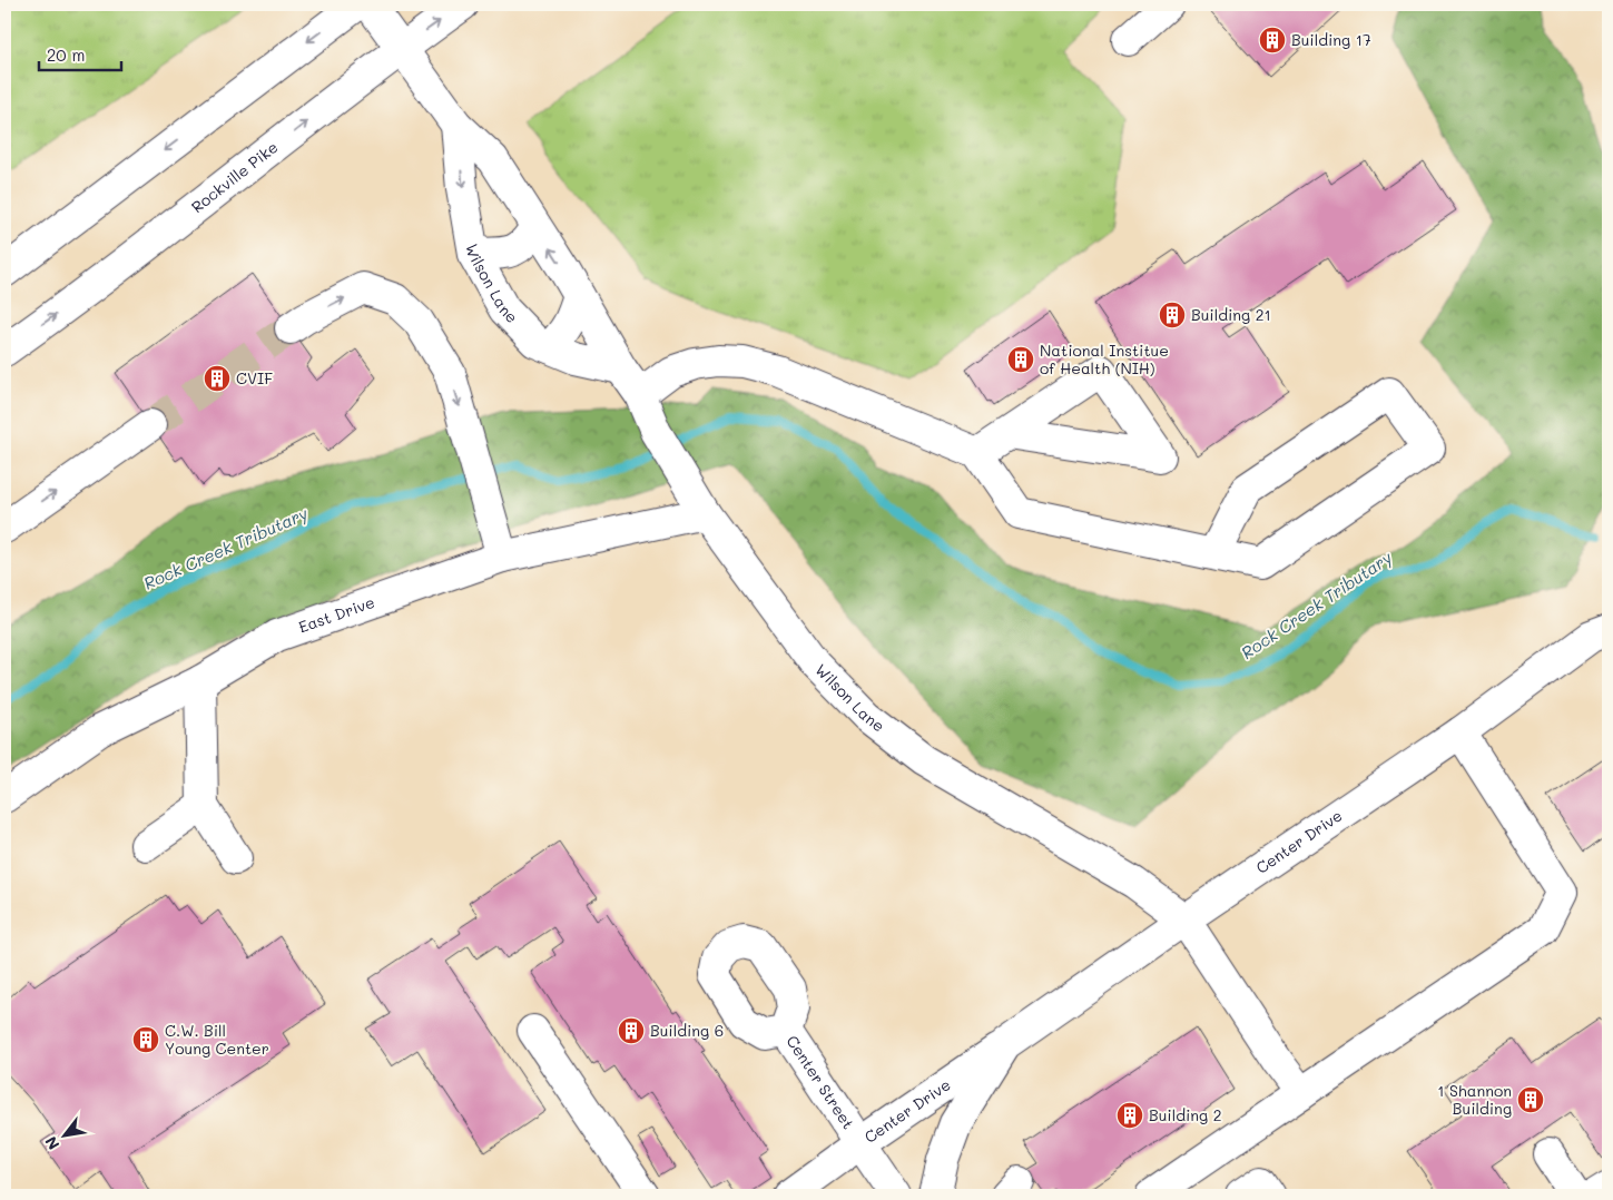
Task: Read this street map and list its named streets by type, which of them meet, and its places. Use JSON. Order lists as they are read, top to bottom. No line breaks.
{"streets":{"street":["Rockville Pike","Wilson Lane","East Drive","Center Drive","Center Street"]},"crossings":[["Rockville Pike","Wilson Lane"],["Wilson Lane","East Drive"],["Wilson Lane","Center Drive"],["Center Drive","Center Street"]],"water":["Rock Creek Tributary"],"places":{"building":["Building 17","Building 21","National Institue of Health (NIH)","CVIF","Building 6","C.W. Bill Young Center","1 Shannon Building","Building 2"]},"scale_bar":"20 m","north":"bottom left"}
